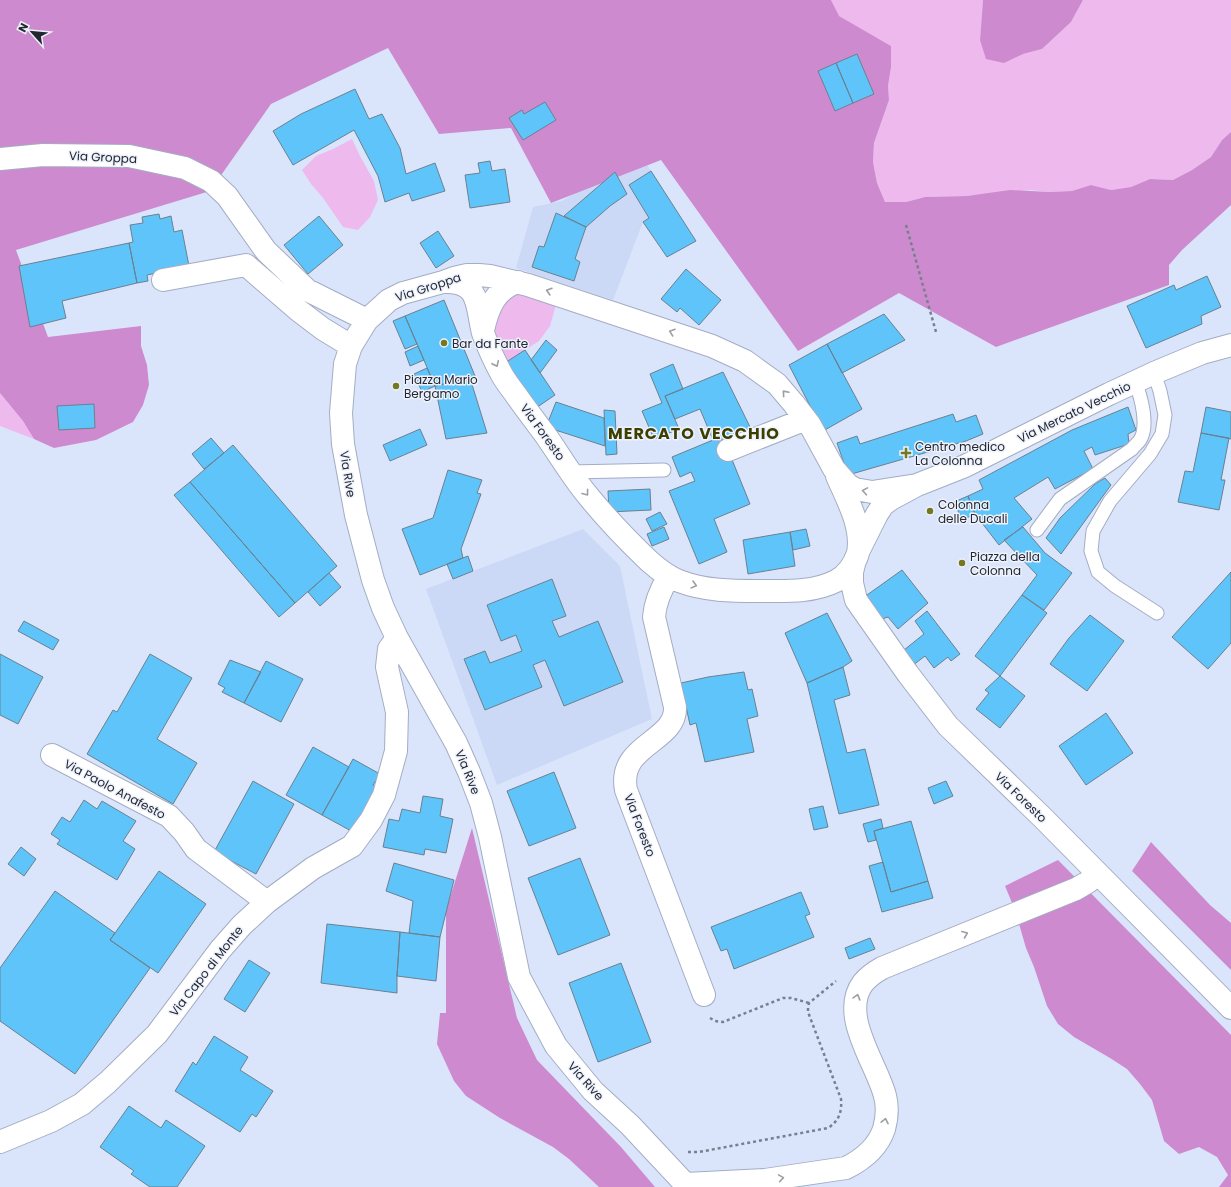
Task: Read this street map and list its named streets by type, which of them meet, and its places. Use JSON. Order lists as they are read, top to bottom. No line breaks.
{"streets":{"street":["Via Groppa","Via Mercato Vecchio","Via Foresto","Via Rive","Via Paolo Anafesto","Via Capo di Monte"]},"crossings":[["Via Groppa","Via Mercato Vecchio"],["Via Groppa","Via Foresto"],["Via Groppa","Via Rive"],["Via Mercato Vecchio","Via Foresto"],["Via Rive","Via Capo di Monte"],["Via Paolo Anafesto","Via Capo di Monte"]],"districts":["MERCATO VECCHIO"],"places":{"other":["Bar da Fante","Piazza Mario Bergamo","Colonna delle Ducali","Piazza della Colonna"],"health":["Centro medico La Colonna"]},"north":"top left"}
